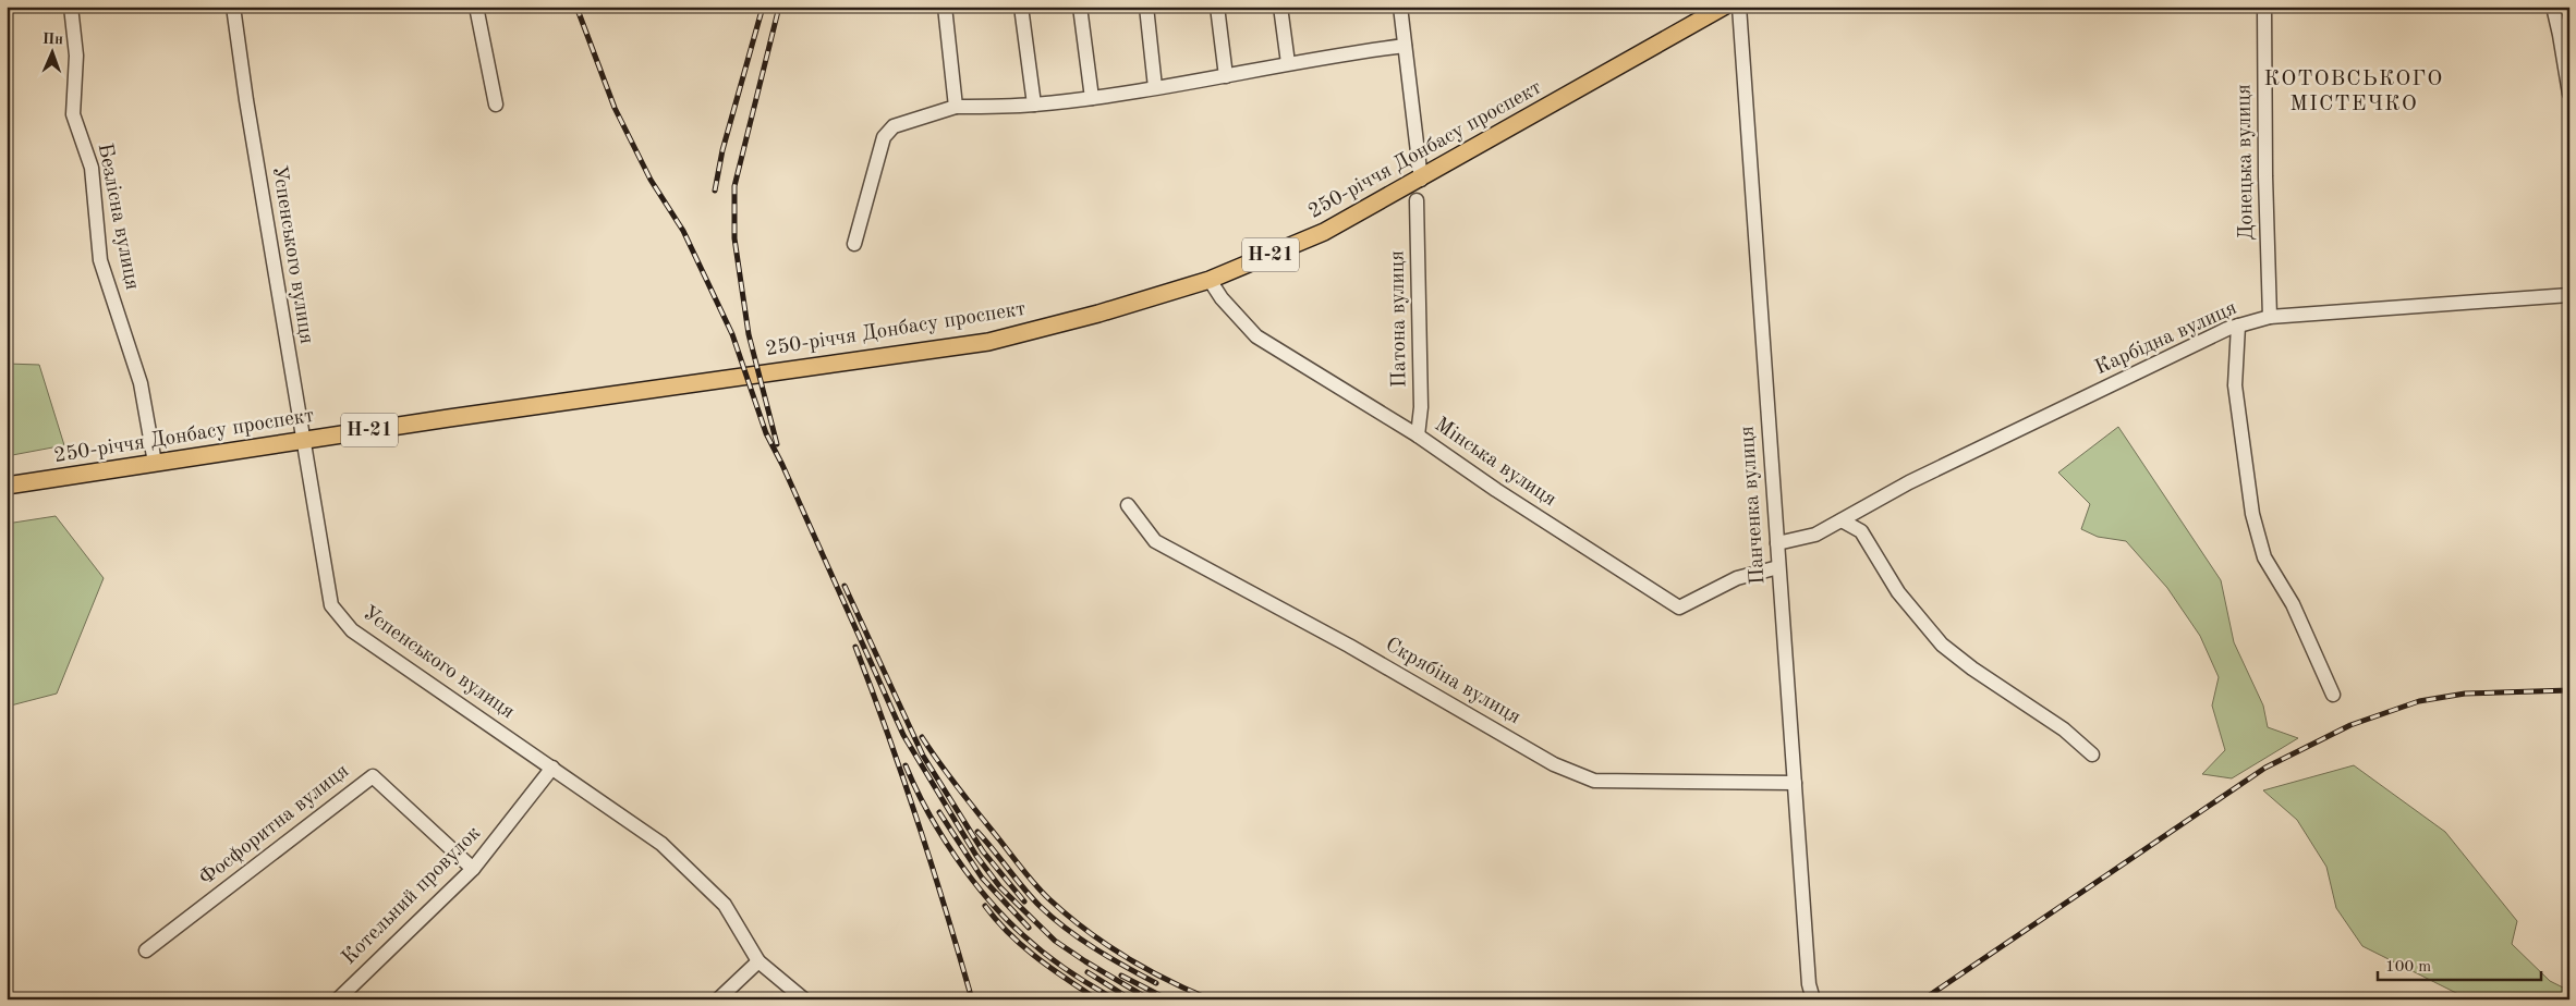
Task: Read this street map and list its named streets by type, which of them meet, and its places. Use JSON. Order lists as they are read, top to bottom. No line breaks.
{"streets":{"main road":["250-річчя Донбасу проспект","Н-21"],"street":["Донецька вулиця","Безлісна вулиця","Успенського вулиця","Патона вулиця","Карбідна вулиця","Мінська вулиця","Панченка вулиця","Скрябіна вулиця","Фосфоритна вулиця","Котельний провулок"]},"crossings":[["250-річчя Донбасу проспект","Безлісна вулиця"],["250-річчя Донбасу проспект","Успенського вулиця"],["250-річчя Донбасу проспект","Мінська вулиця"],["Донецька вулиця","Карбідна вулиця"],["Успенського вулиця","Котельний провулок"],["Патона вулиця","Мінська вулиця"],["Карбідна вулиця","Панченка вулиця"],["Мінська вулиця","Панченка вулиця"],["Панченка вулиця","Скрябіна вулиця"],["Фосфоритна вулиця","Котельний провулок"]],"districts":["КОТОВСЬКОГО МІСТЕЧКО"],"scale_bar":"100 m","north":"top"}
